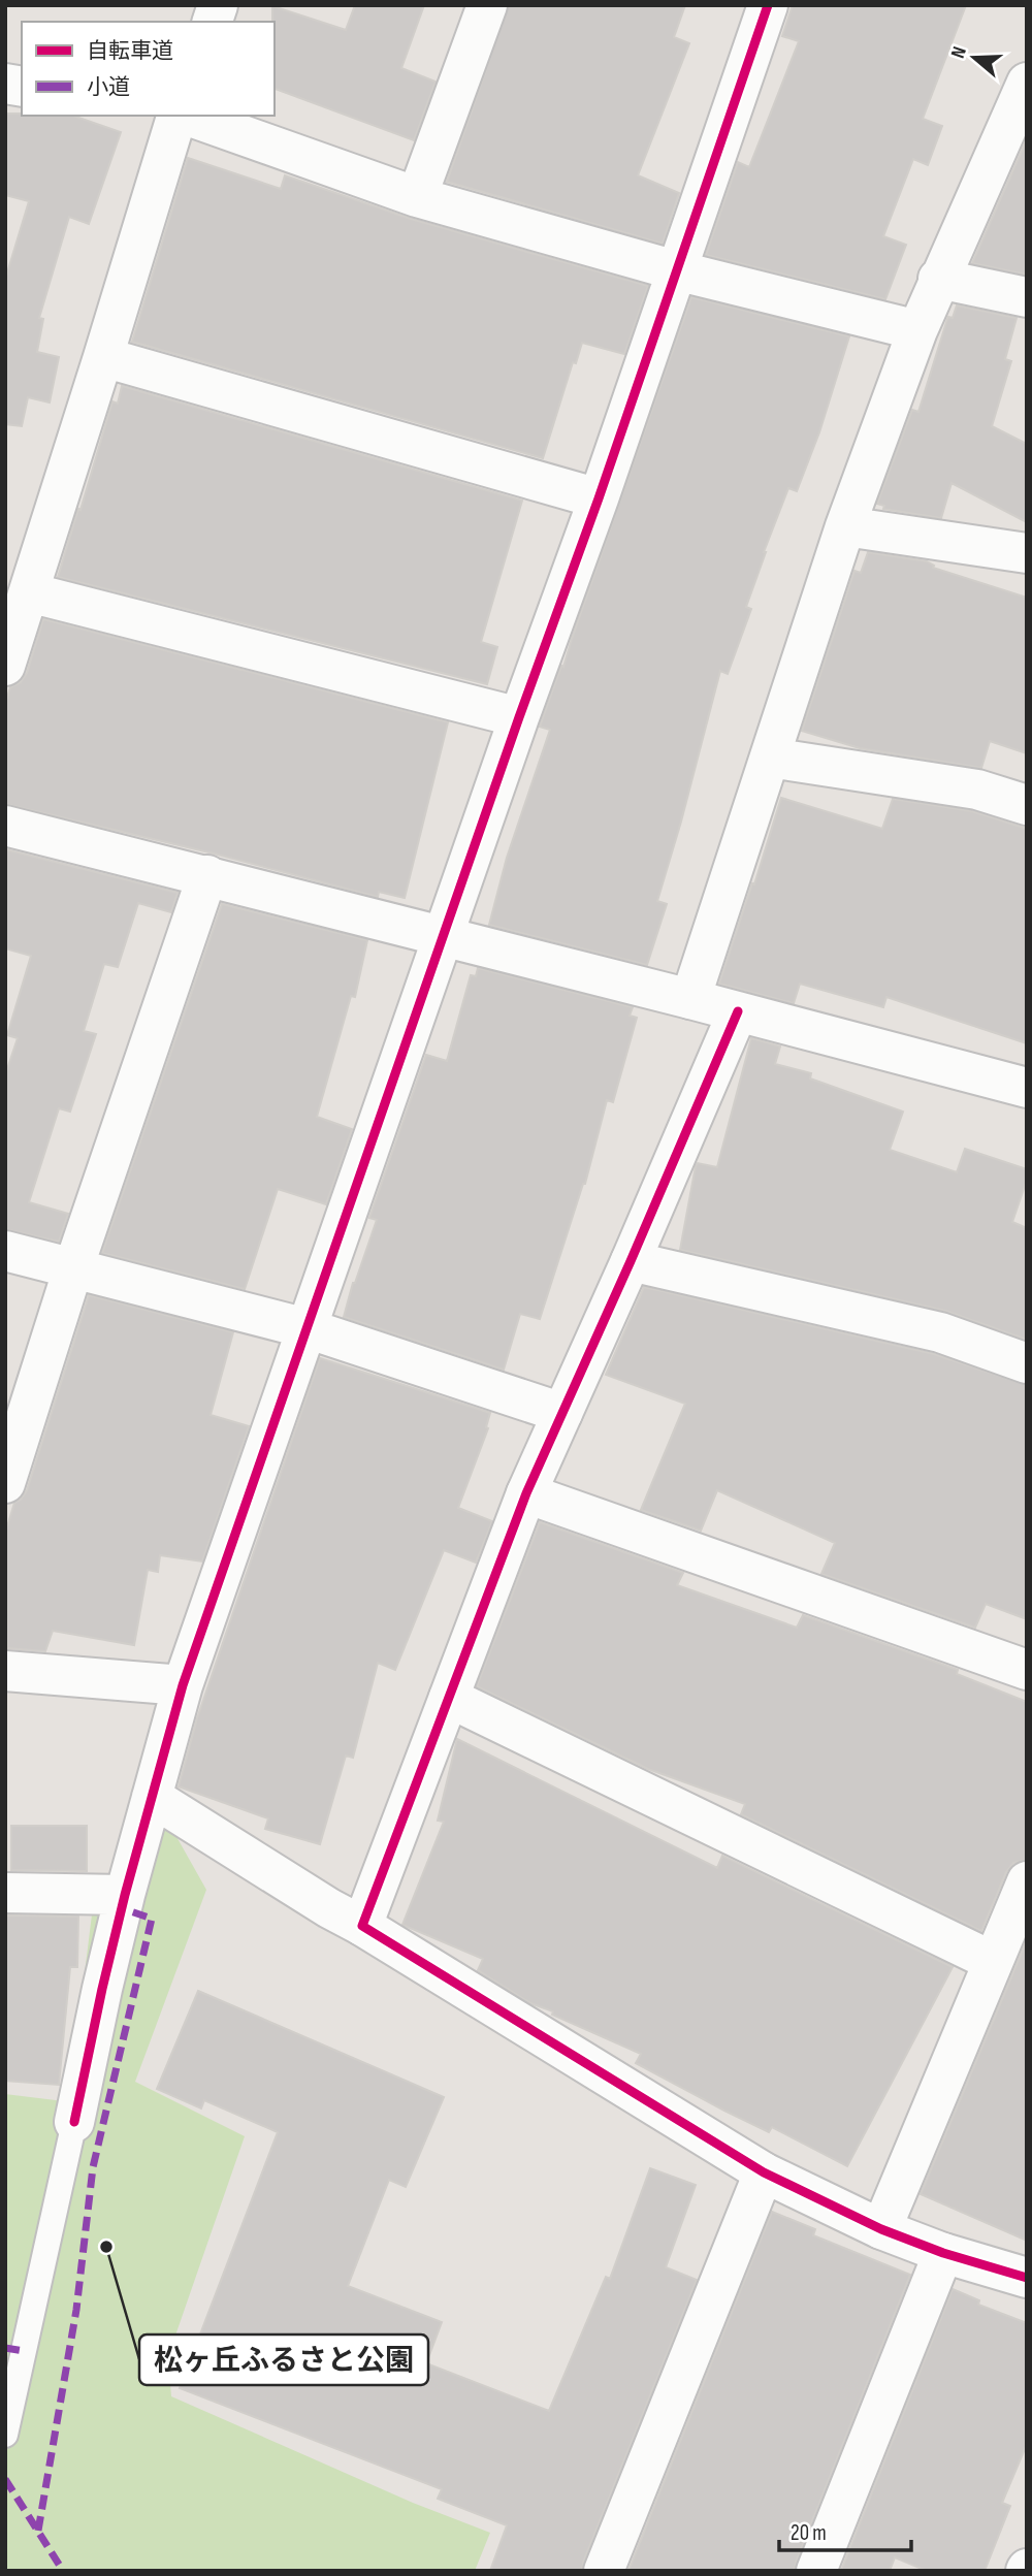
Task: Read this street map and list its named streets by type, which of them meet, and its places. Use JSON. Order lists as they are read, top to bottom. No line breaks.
{"places":["松ヶ丘ふるさと公園"],"legend":["自転車道","小道"],"scale_bar":"20 m","north":"left"}
